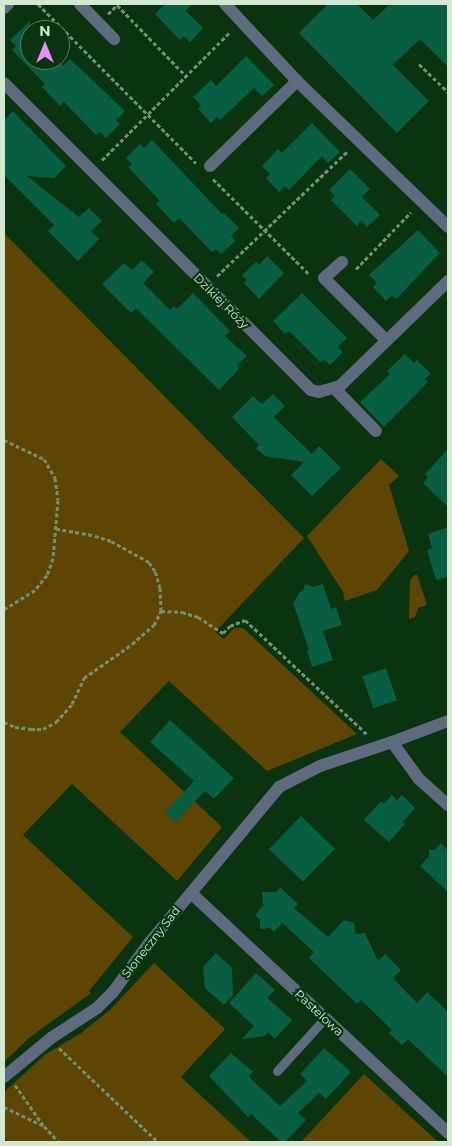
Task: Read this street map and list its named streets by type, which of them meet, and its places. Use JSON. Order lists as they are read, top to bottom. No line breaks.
{"streets":{"street":["Dzikiej Róży","Słoneczny Sad","Pastelowa"]},"crossings":[["Słoneczny Sad","Pastelowa"]],"north":"top"}
